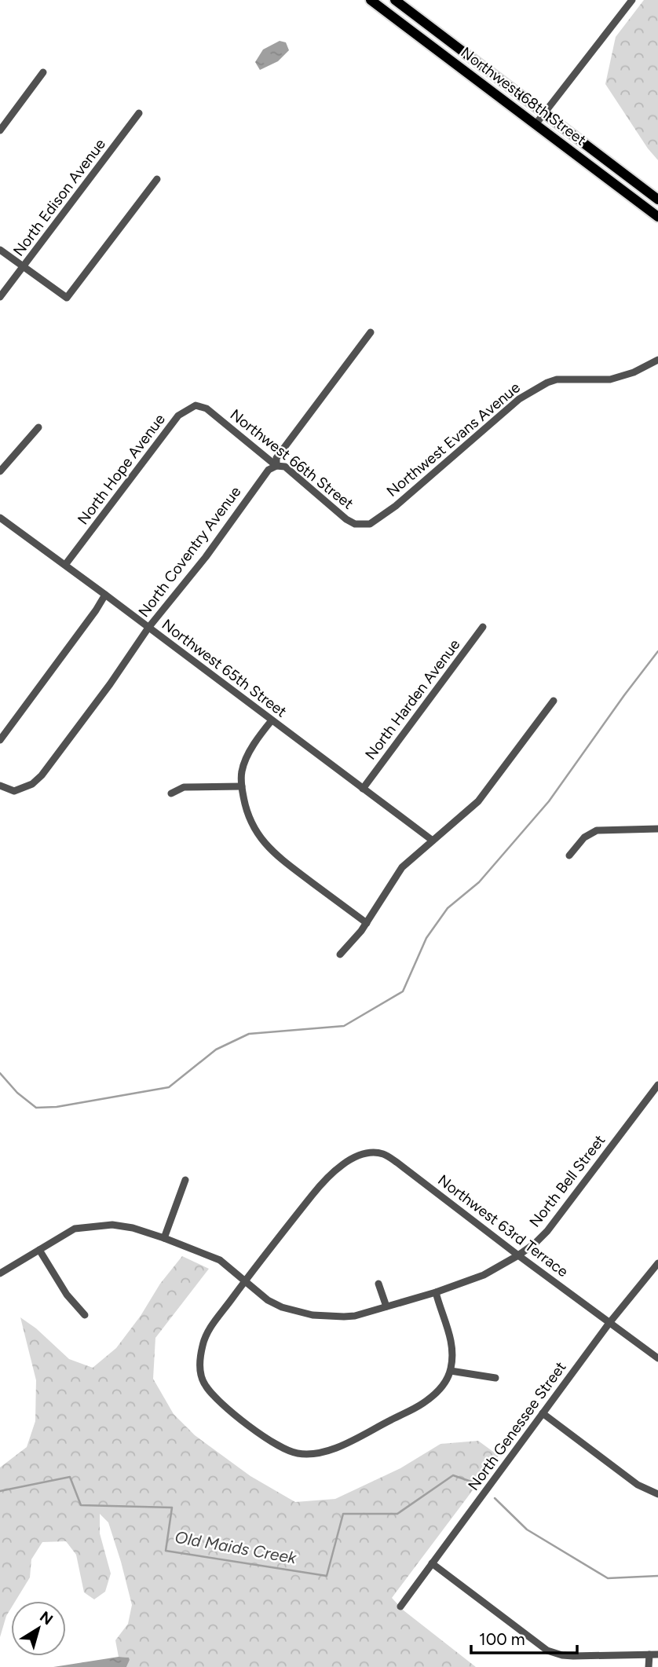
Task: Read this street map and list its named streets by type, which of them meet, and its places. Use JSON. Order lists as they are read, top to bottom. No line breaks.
{"streets":{"main road":["Northwest 68th Street"],"street":["North Edison Avenue","Northwest Evans Avenue","Northwest 66th Street","North Hope Avenue","North Coventry Avenue","Northwest 65th Street","North Harden Avenue","North Bell Street","Northwest 63rd Terrace","North Genessee Street"]},"crossings":[["Northwest Evans Avenue","Northwest 66th Street"],["Northwest 66th Street","North Hope Avenue"],["Northwest 66th Street","North Coventry Avenue"],["North Hope Avenue","Northwest 65th Street"],["North Coventry Avenue","Northwest 65th Street"],["Northwest 65th Street","North Harden Avenue"],["North Bell Street","Northwest 63rd Terrace"],["Northwest 63rd Terrace","North Genessee Street"]],"water":["Old Maids Creek"],"scale_bar":"100 m","north":"top right"}
